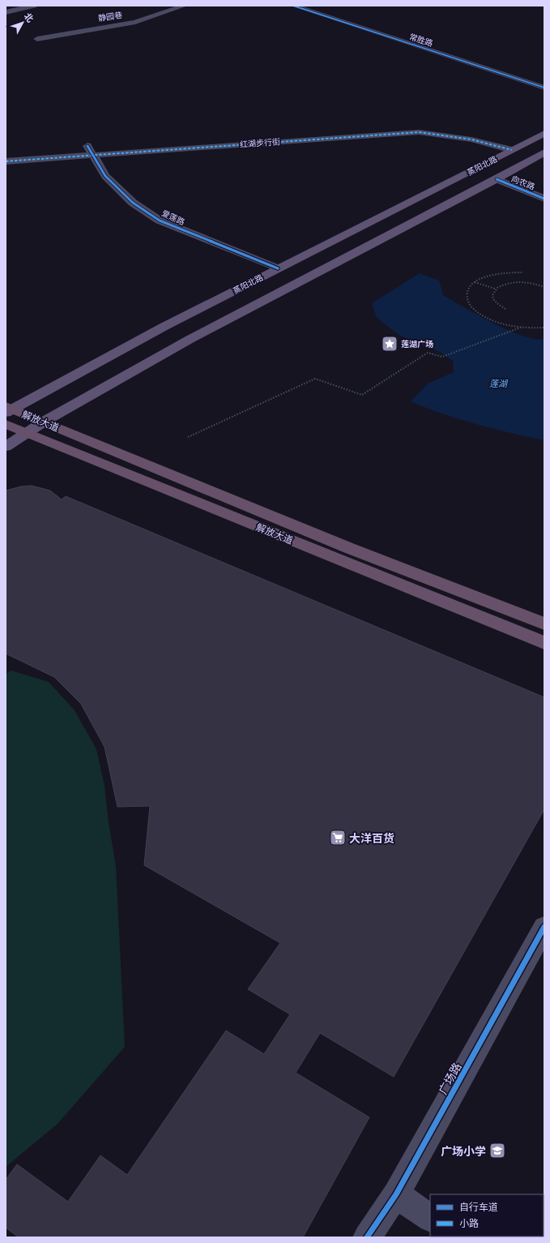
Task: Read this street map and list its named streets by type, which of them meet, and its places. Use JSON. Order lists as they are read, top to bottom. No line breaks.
{"streets":{"highway":["解放大道"],"main road":["蒸阳北路"],"street":["静园巷","常胜路","红湖步行街","向农路","爱莲路","广场路"]},"crossings":[["红湖步行街","蒸阳北路"],["红湖步行街","爱莲路"],["蒸阳北路","向农路"],["蒸阳北路","爱莲路"],["蒸阳北路","解放大道"]],"water":["莲湖"],"places":{"place":["莲湖广场"],"supermarket":["大洋百货"],"school or university":["广场小学"]},"legend":["自行车道","小路"],"north":"top right"}
